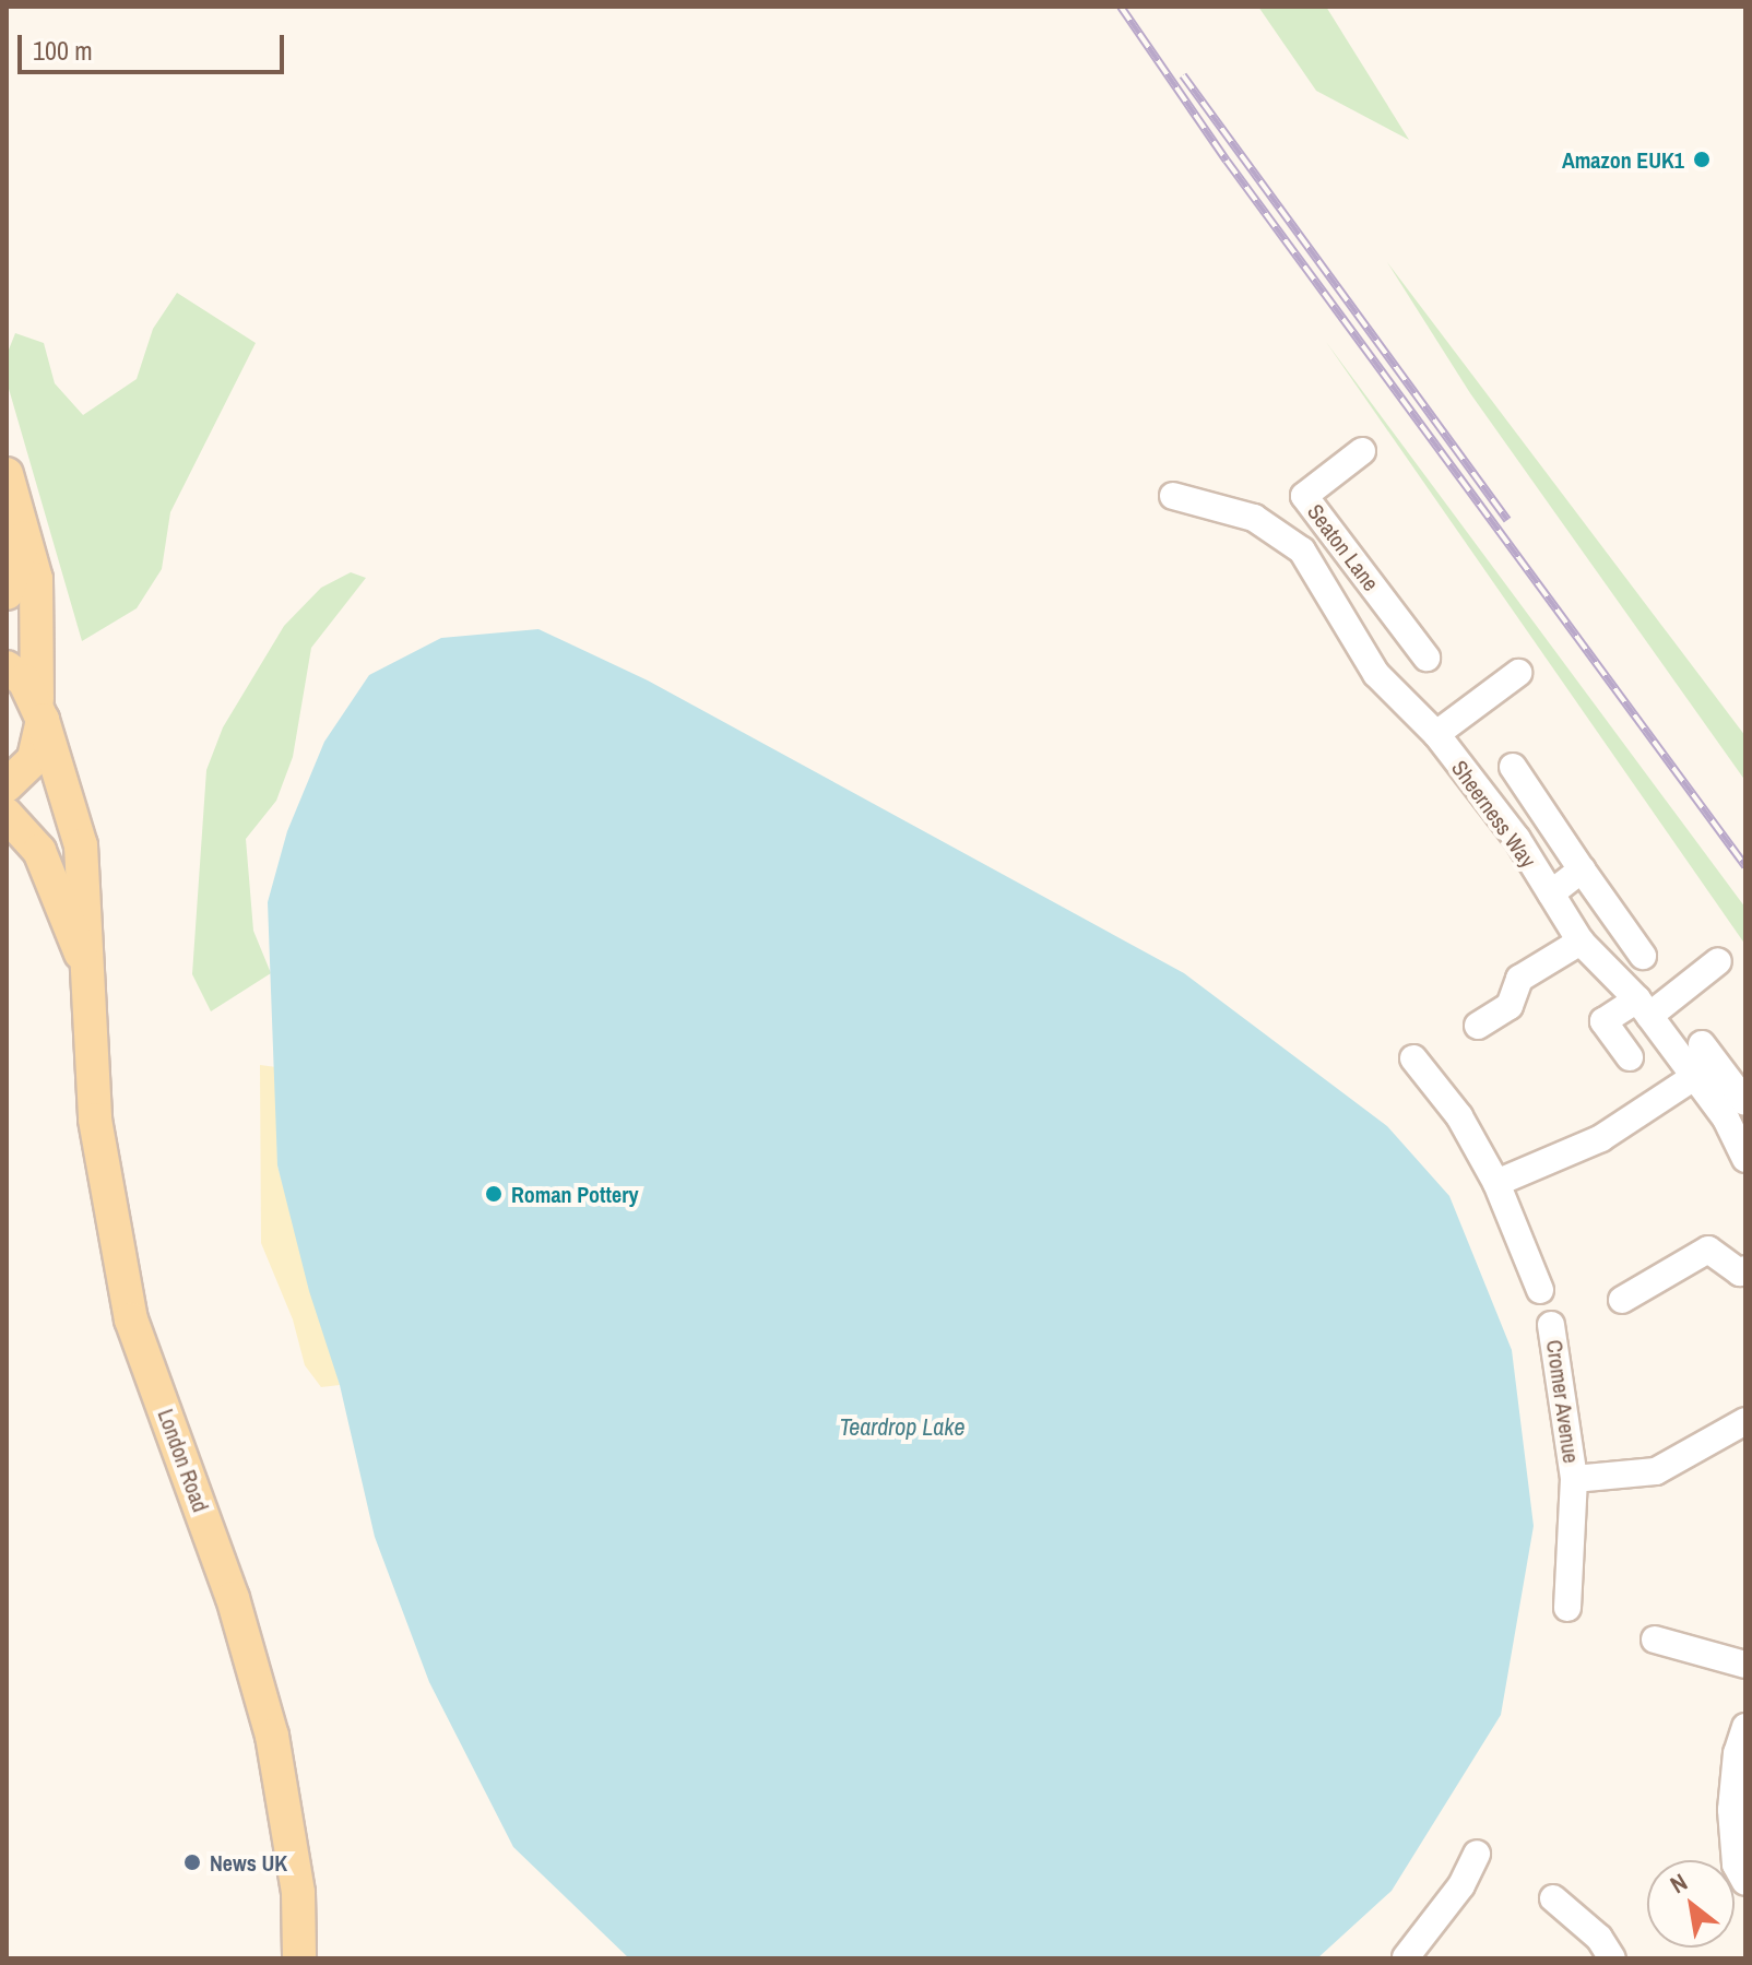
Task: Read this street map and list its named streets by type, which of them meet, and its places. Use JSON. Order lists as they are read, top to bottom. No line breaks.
{"streets":{"main road":["London Road"],"street":["Seaton Lane","Sheerness Way","Cromer Avenue"]},"water":["Teardrop Lake"],"places":["Amazon EUK1","Roman Pottery","News UK"],"scale_bar":"100 m","north":"top left"}
